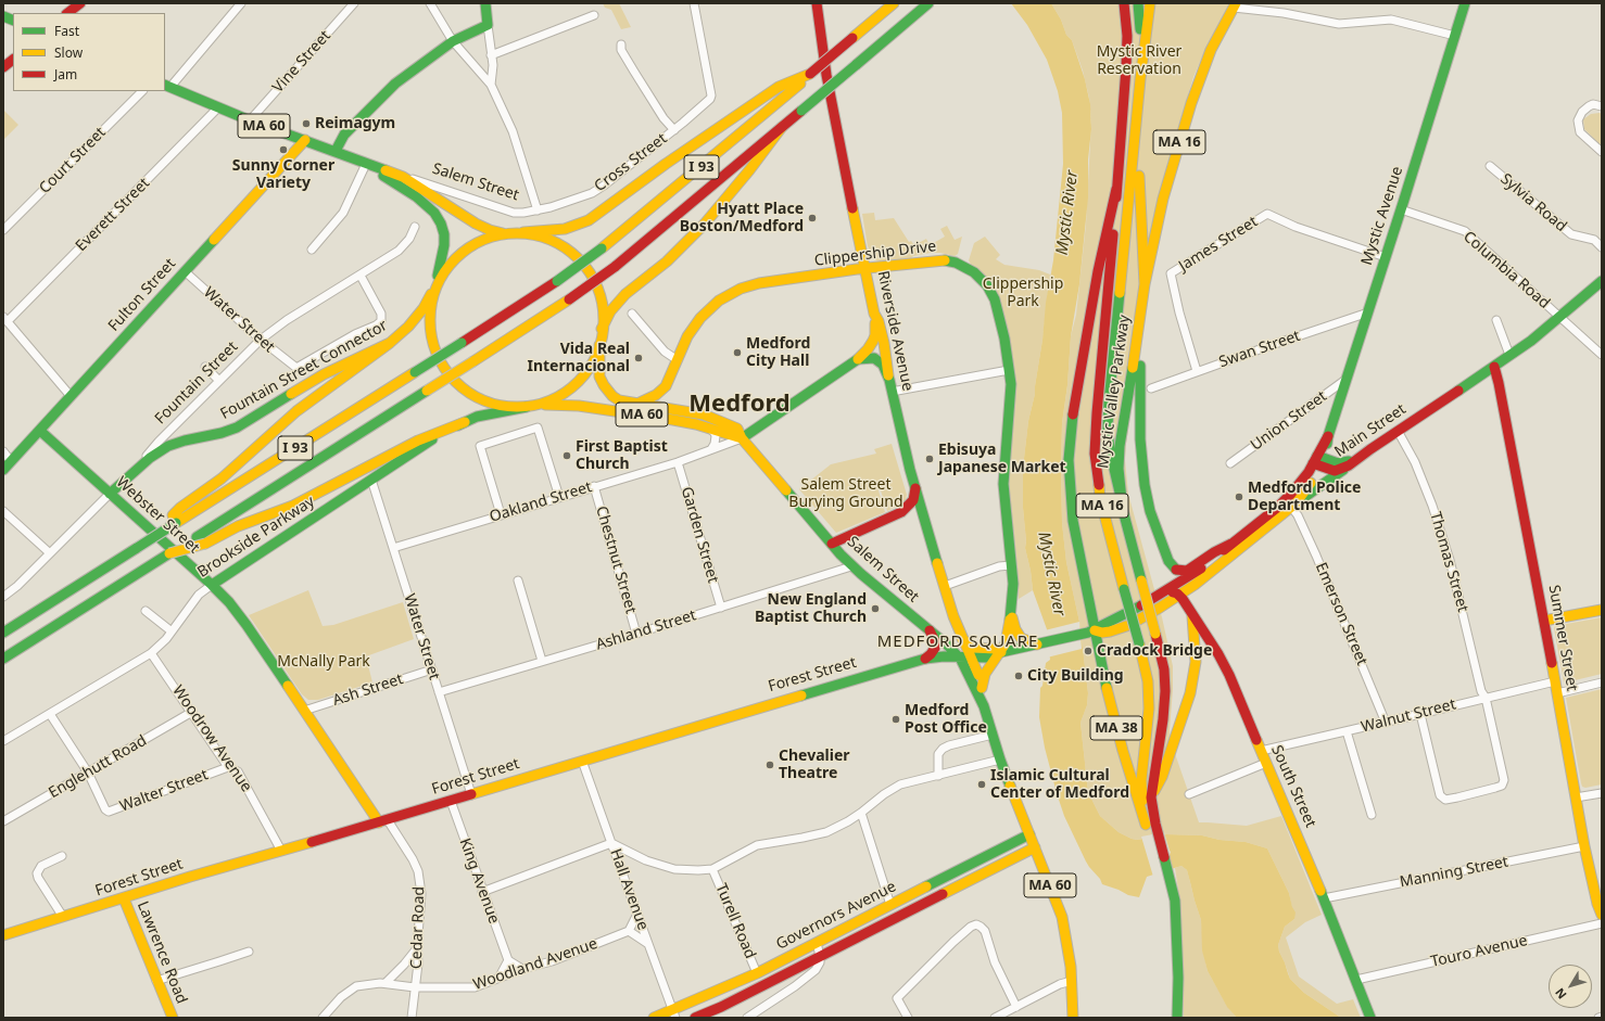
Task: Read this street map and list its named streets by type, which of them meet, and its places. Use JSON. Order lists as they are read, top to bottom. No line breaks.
{"streets":{"main road":["MA 60","MA 16","I 93","Salem Street","Mystic Avenue","Clippership Drive","Fulton Street","Riverside Avenue","Fountain Street Connector","Fountain Street","Mystic Valley Parkway","Main Street","Webster Street","Brookside Parkway","Summer Street","Forest Street","MA 38","South Street","Governors Avenue","Lawrence Road"],"street":["Vine Street","Court Street","Cross Street","Sylvia Road","Everett Street","James Street","Columbia Road","Water Street","Swan Street","Union Street","Oakland Street","Garden Street","Chestnut Street","Thomas Street","Emerson Street","Ashland Street","Ash Street","Walnut Street","Woodrow Avenue","Englehutt Road","Walter Street","Manning Street","King Avenue","Hall Avenue","Turell Road","Cedar Road","Touro Avenue","Woodland Avenue"]},"crossings":[["Vine Street","Salem Street"],["MA 60","Salem Street"],["MA 60","Clippership Drive"],["MA 60","Riverside Avenue"],["MA 60","Fountain Street Connector"],["MA 60","Main Street"],["MA 60","Oakland Street"],["MA 60","Brookside Parkway"],["MA 60","Forest Street"],["MA 60","Governors Avenue"],["Cross Street","Salem Street"],["Salem Street","Everett Street"],["Salem Street","Clippership Drive"],["Salem Street","Fulton Street"],["Salem Street","Main Street"],["Salem Street","Oakland Street"],["Salem Street","Ashland Street"],["Salem Street","Forest Street"],["Mystic Avenue","James Street"],["Mystic Avenue","Columbia Road"],["Mystic Avenue","Swan Street"],["Mystic Avenue","Union Street"],["Mystic Avenue","Main Street"],["James Street","Swan Street"],["Clippership Drive","Riverside Avenue"],["Clippership Drive","Main Street"],["Columbia Road","Main Street"],["Fulton Street","Water Street"],["Fulton Street","Webster Street"],["Water Street","Fountain Street"],["Water Street","Oakland Street"],["Water Street","Brookside Parkway"],["Water Street","Ashland Street"],["Water Street","Forest Street"],["Water Street","Ash Street"],["Riverside Avenue","Main Street"],["Fountain Street Connector","Fountain Street"],["Fountain Street","Webster Street"],["Mystic Valley Parkway","MA 38"],["Main Street","Thomas Street"],["Main Street","Emerson Street"],["Main Street","Summer Street"],["Main Street","Forest Street"],["Main Street","MA 38"],["Main Street","South Street"],["Oakland Street","Garden Street"],["Oakland Street","Chestnut Street"],["Webster Street","Brookside Parkway"],["Webster Street","Forest Street"],["Webster Street","Ash Street"],["Webster Street","Cedar Road"],["Garden Street","Ashland Street"],["Brookside Parkway","Woodrow Avenue"],["Brookside Parkway","Walter Street"],["Chestnut Street","Ashland Street"],["Thomas Street","Walnut Street"],["Emerson Street","Walnut Street"],["Summer Street","Walnut Street"],["Summer Street","Manning Street"],["Forest Street","Woodrow Avenue"],["Forest Street","King Avenue"],["Forest Street","Hall Avenue"],["Forest Street","Cedar Road"],["Forest Street","Lawrence Road"],["Walnut Street","South Street"],["Woodrow Avenue","Englehutt Road"],["Woodrow Avenue","Walter Street"],["Englehutt Road","Walter Street"],["South Street","Manning Street"],["South Street","Touro Avenue"],["Hall Avenue","Governors Avenue"],["Governors Avenue","Turell Road"],["Cedar Road","Woodland Avenue"]],"districts":["Medford","MEDFORD SQUARE"],"water":["Mystic River"],"parks":["Mystic River Reservation","Clippership Park","Salem Street Burying Ground","McNally Park"],"places":["Reimagym","Sunny Corner Variety","Hyatt Place Boston/Medford","Medford City Hall","Vida Real Internacional","First Baptist Church","Ebisuya Japanese Market","Medford Police Department","New England Baptist Church","Cradock Bridge","City Building","Medford Post Office","Chevalier Theatre","Islamic Cultural Center of Medford"],"legend":["Fast","Slow","Jam"],"north":"bottom left"}
